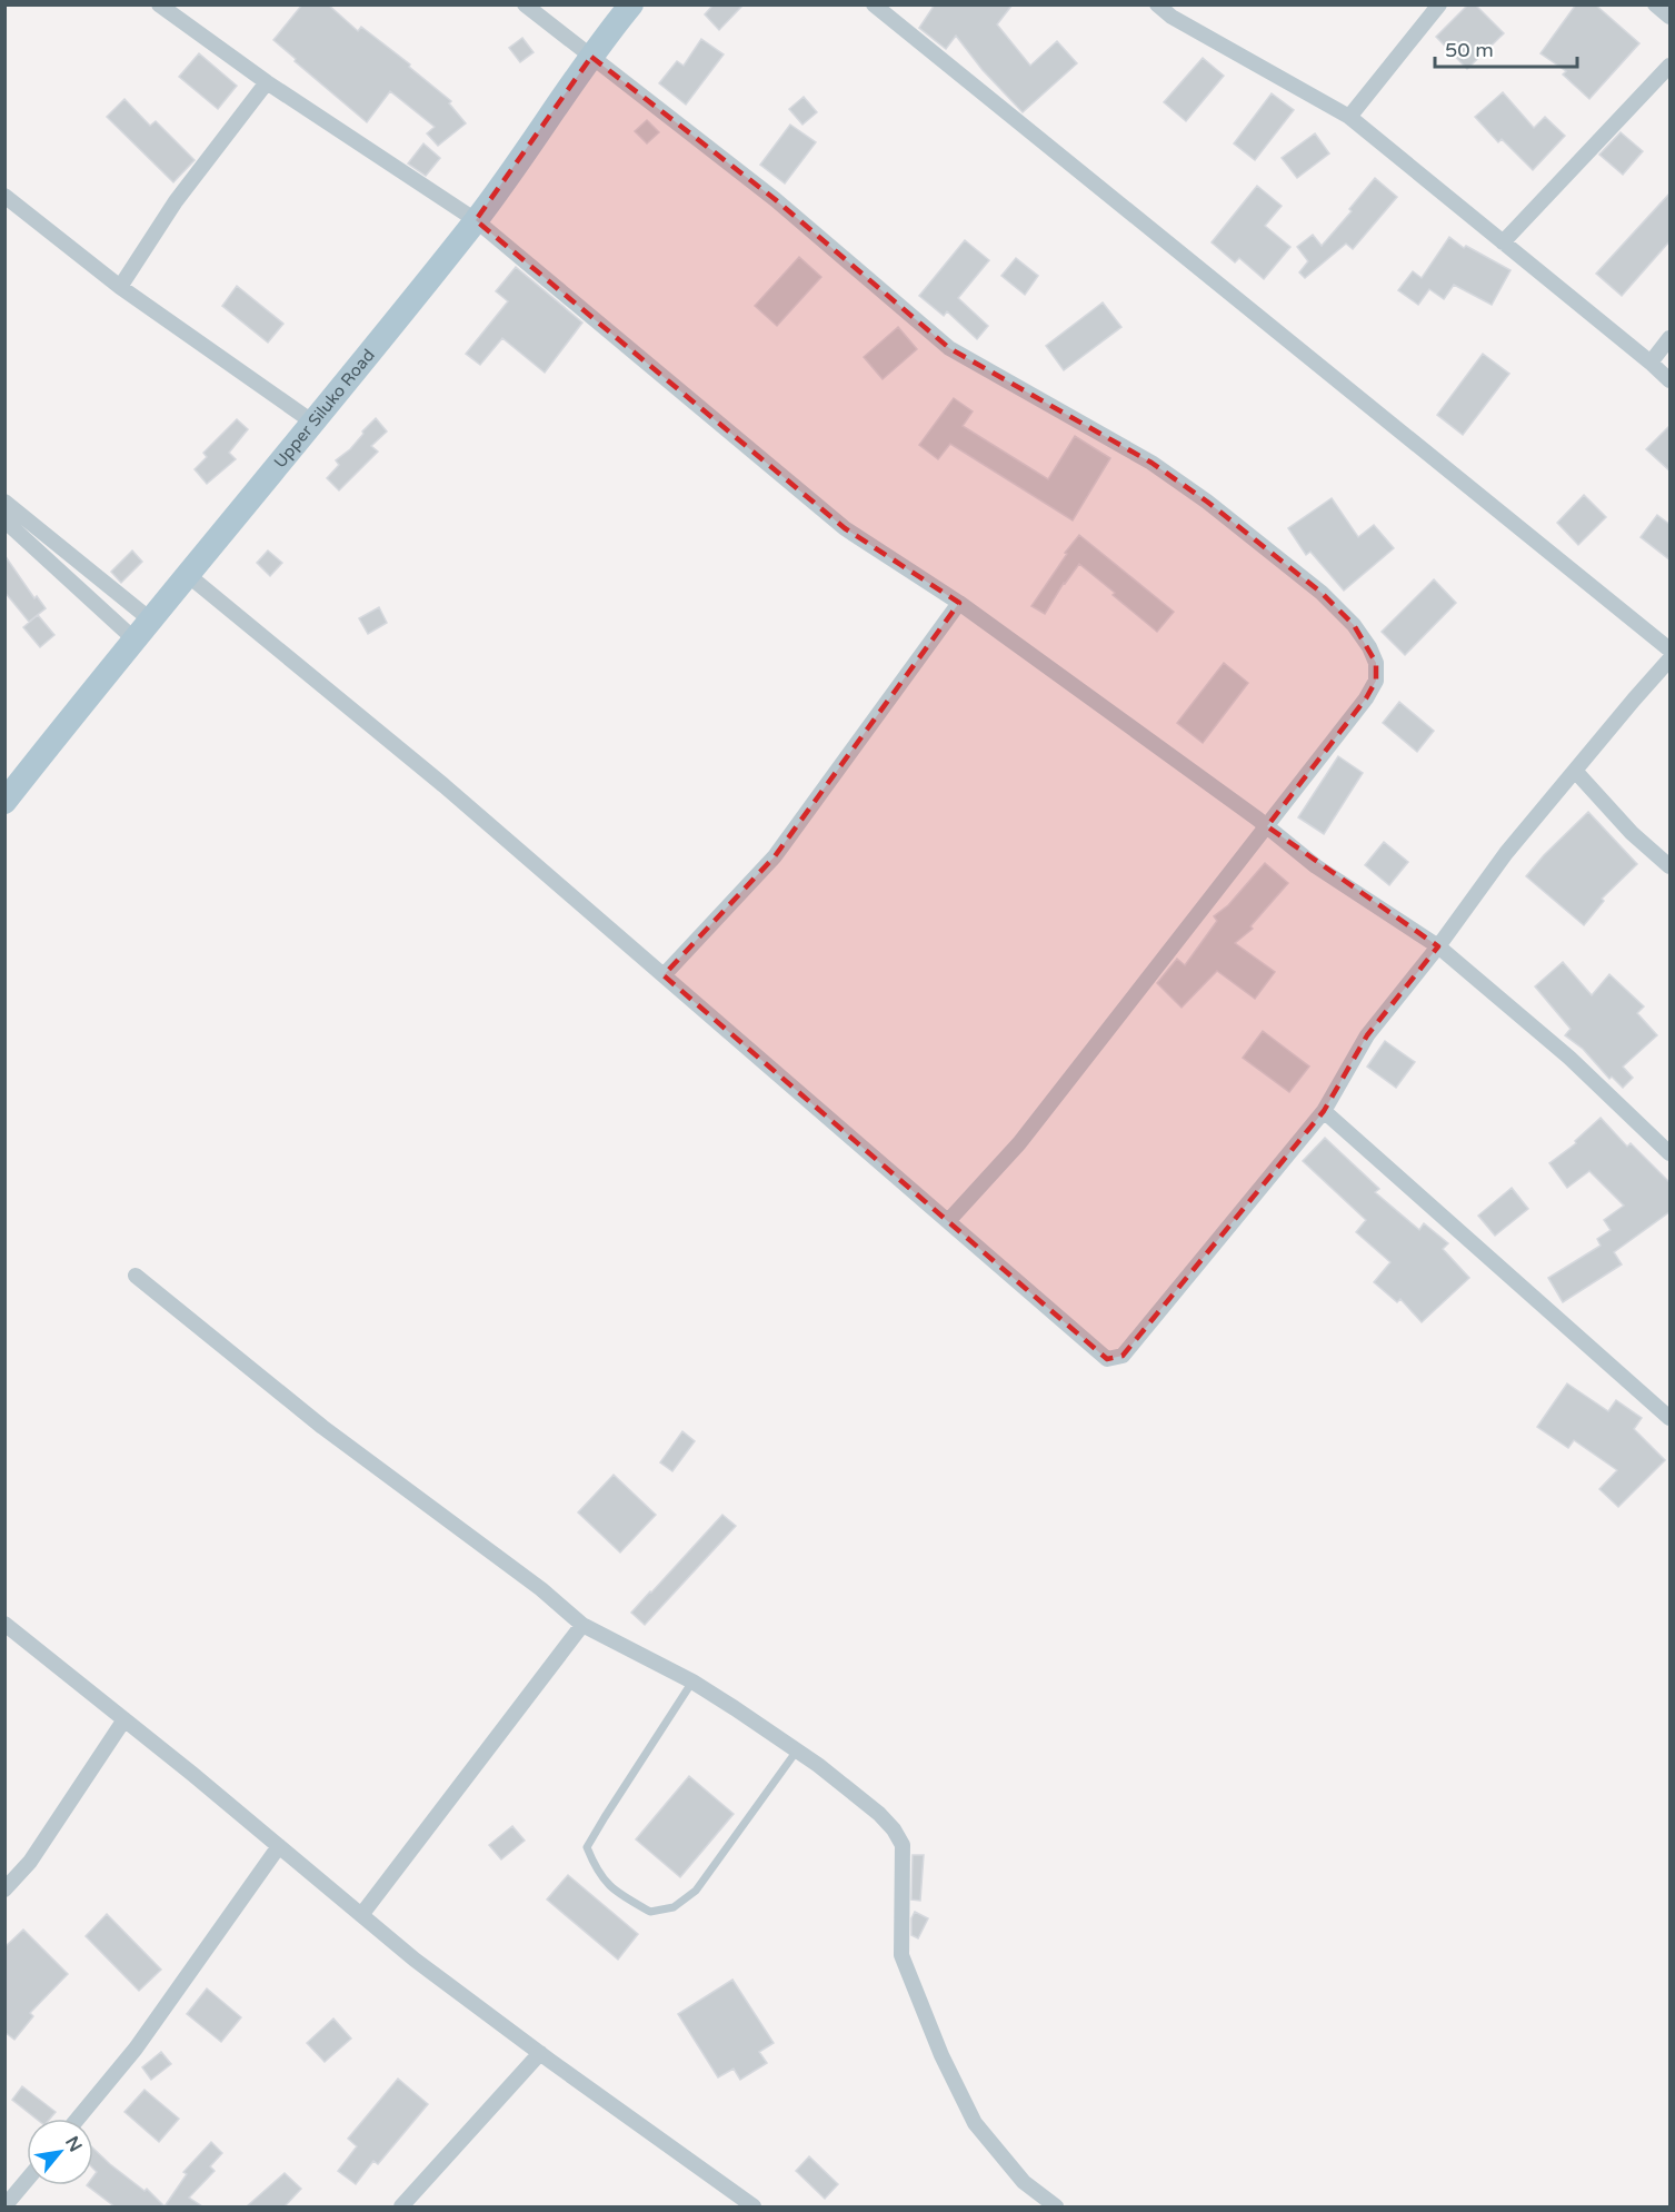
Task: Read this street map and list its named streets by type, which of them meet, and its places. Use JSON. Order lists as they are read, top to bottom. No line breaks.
{"streets":{"main road":["Upper Siluko Road"]},"scale_bar":"50 m","north":"top right"}
